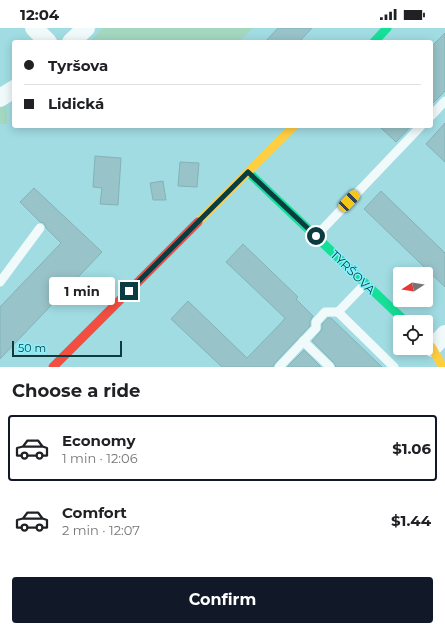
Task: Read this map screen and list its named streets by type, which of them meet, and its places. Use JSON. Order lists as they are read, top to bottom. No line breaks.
{"streets":{"street":["TYRŠOVA"]},"scale_bar":"50 m","north":"left","page":{"status":"12:04","banner":["Tyršova","Lidická"],"bubble":"1 min","scale":"50 m","heading":"Choose a ride","list":[{"name":"Economy","note":"1 min · 12:06","value":"$1.06"},{"name":"Comfort","note":"2 min · 12:07","value":"$1.44"}],"buttons":"Confirm"}}
